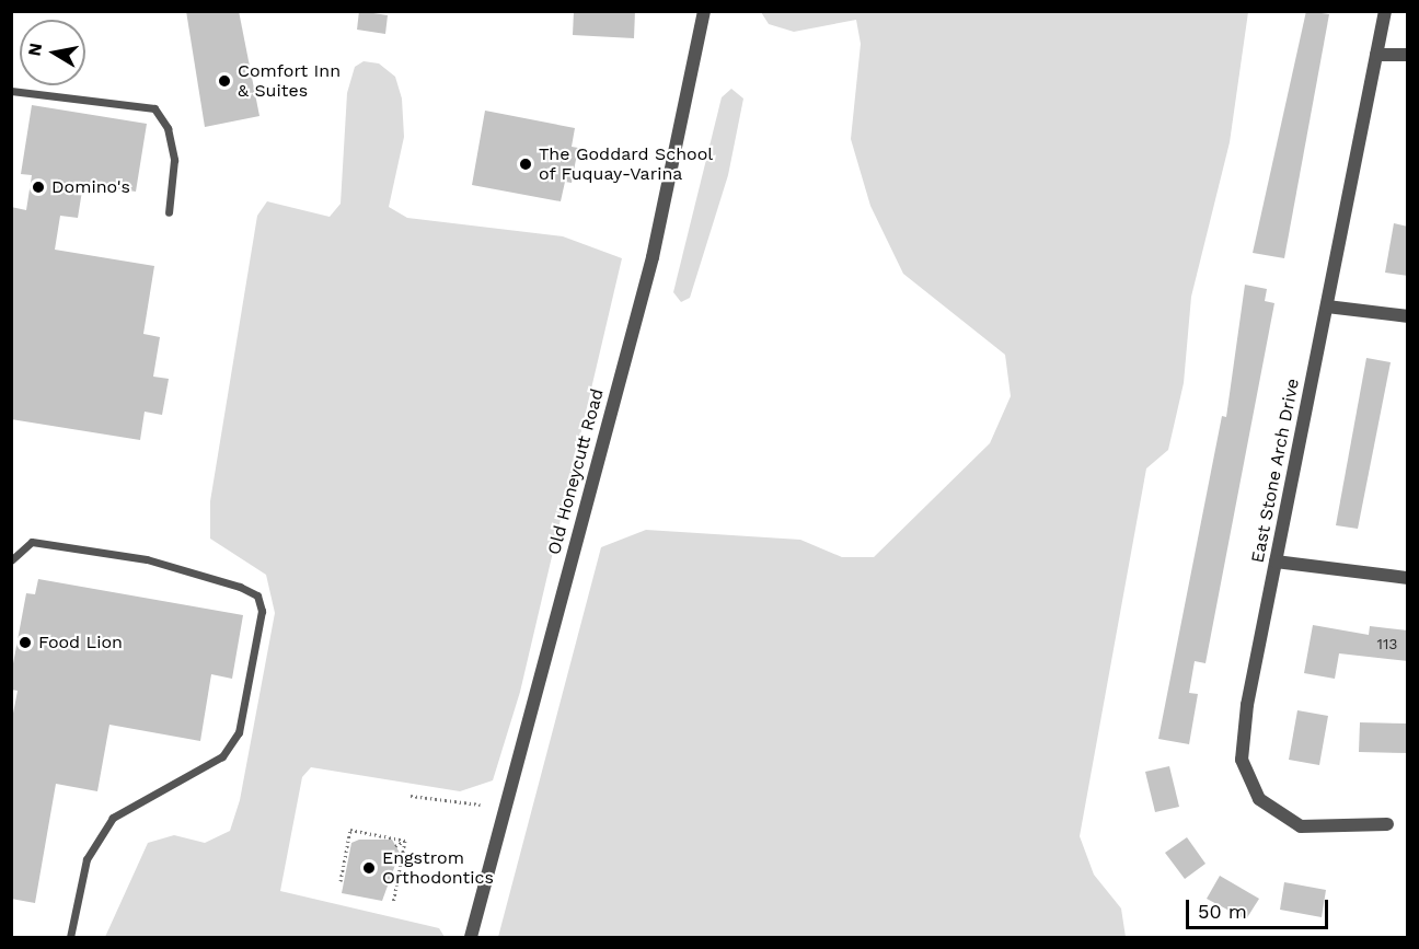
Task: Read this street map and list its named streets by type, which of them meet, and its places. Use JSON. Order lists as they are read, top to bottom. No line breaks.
{"streets":{"street":["East Stone Arch Drive","Old Honeycutt Road"]},"places":["Comfort Inn & Suites","The Goddard School of Fuquay-Varina","Domino's","Food Lion","Engstrom Orthodontics"],"house_numbers":["113"],"scale_bar":"50 m","north":"left"}
